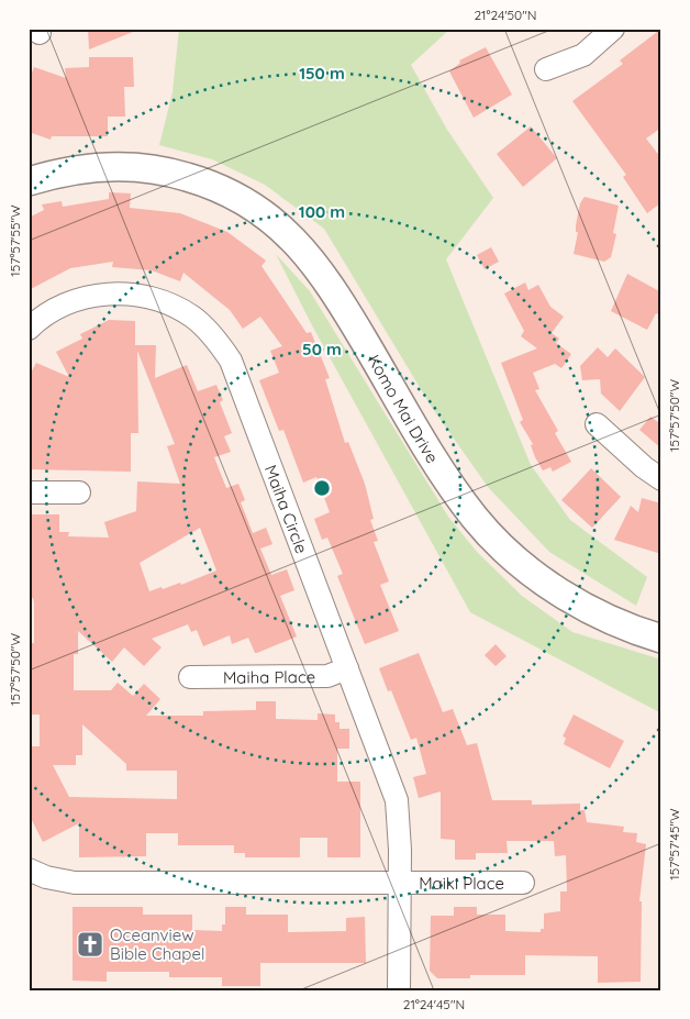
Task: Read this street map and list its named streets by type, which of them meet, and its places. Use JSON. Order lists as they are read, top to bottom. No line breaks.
{"streets":{"main road":["Komo Mai Drive"],"street":["Maiha Circle","Maiha Place","Maiki Place"]},"crossings":[["Maiha Circle","Maiha Place"],["Maiha Circle","Maiki Place"]],"places":{"church":["Oceanview Bible Chapel"]},"coordinates":["21°24'50\"N","157°57'55\"W","157°57'50\"W","157°57'45\"W","21°24'45\"N"],"rings":["150 m","100 m","50 m"]}
